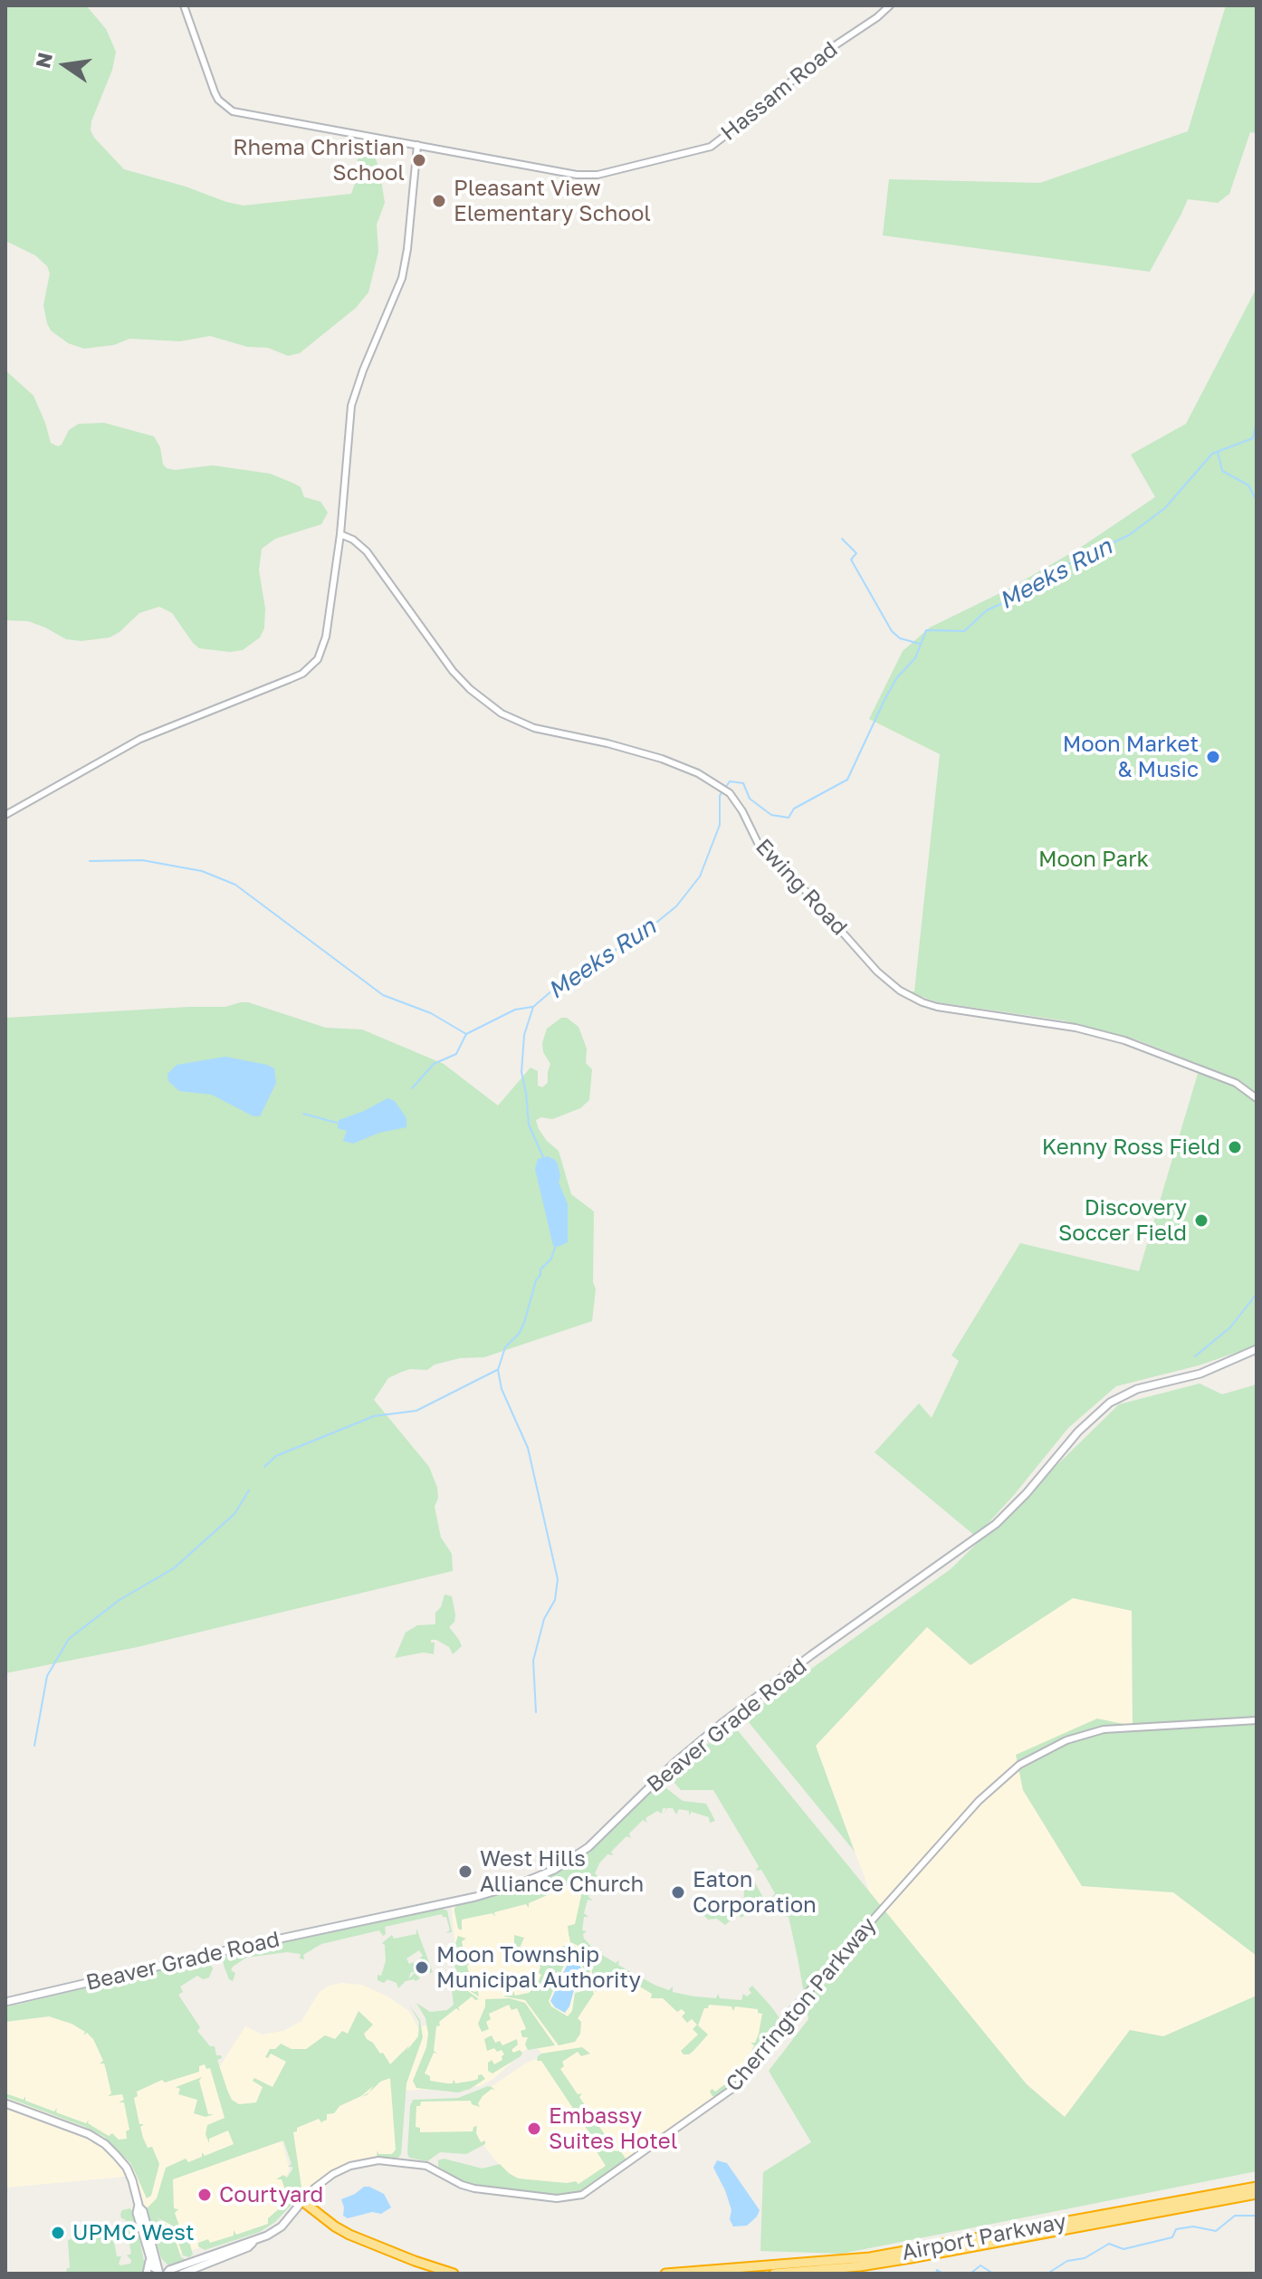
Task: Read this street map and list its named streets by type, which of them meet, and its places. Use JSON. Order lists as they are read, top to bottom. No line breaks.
{"streets":{"highway":["Airport Parkway"],"main road":["Beaver Grade Road","Cherrington Parkway"],"street":["Hassam Road","Ewing Road"]},"water":["Meeks Run"],"parks":["Moon Park"],"places":["Rhema Christian School","Pleasant View Elementary School","Moon Market & Music","Kenny Ross Field","Discovery Soccer Field","West Hills Alliance Church","Eaton Corporation","Moon Township Municipal Authority","Embassy Suites Hotel","Courtyard","UPMC West"],"north":"left"}
